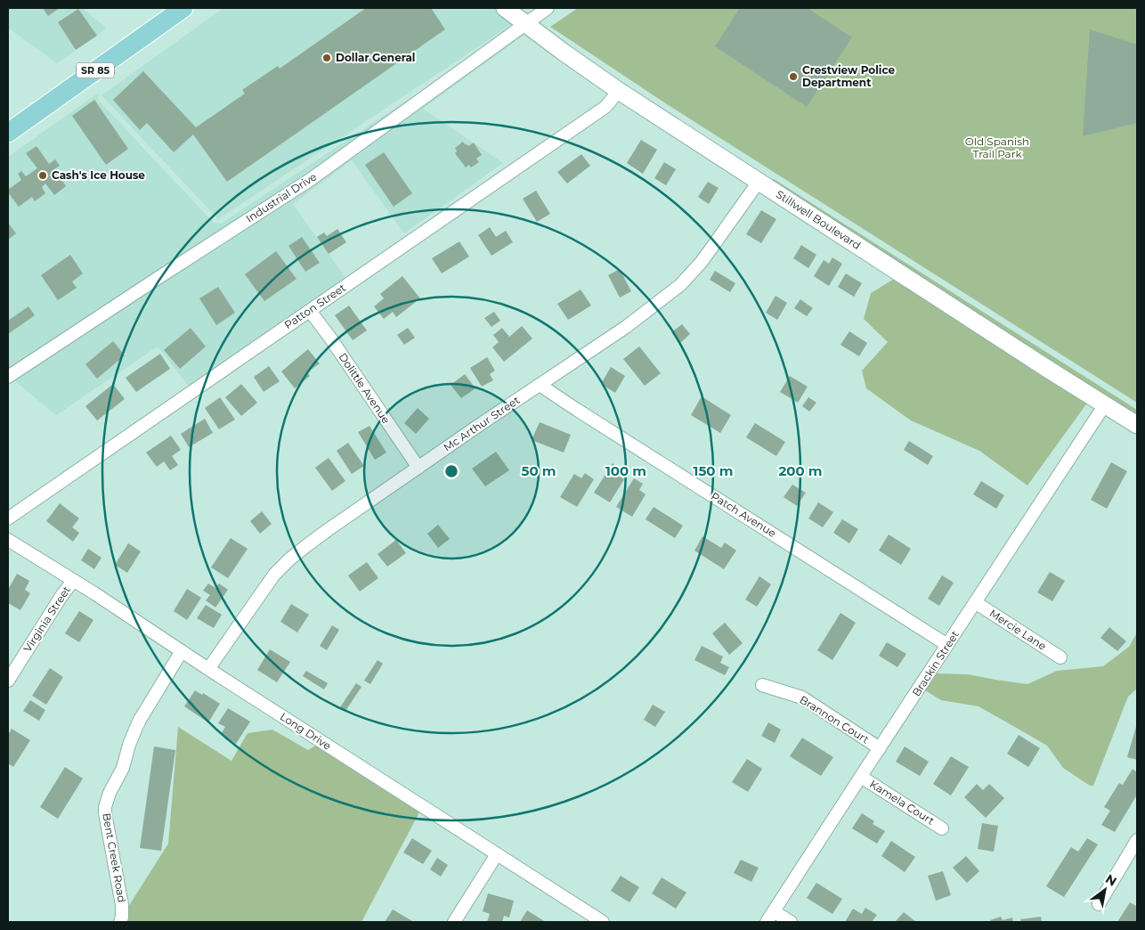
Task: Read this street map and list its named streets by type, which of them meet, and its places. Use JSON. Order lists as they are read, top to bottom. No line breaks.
{"streets":{"main road":["SR 85"],"street":["Industrial Drive","Stillwell Boulevard","Patton Street","Dolittle Avenue","Mc Arthur Street","Patch Avenue","Virginia Street","Mercie Lane","Brackin Street","Brannon Court","Long Drive","Kamela Court","Bent Creek Road"]},"crossings":[["Industrial Drive","Stillwell Boulevard"],["Stillwell Boulevard","Patton Street"],["Stillwell Boulevard","Mc Arthur Street"],["Stillwell Boulevard","Brackin Street"],["Patton Street","Dolittle Avenue"],["Dolittle Avenue","Mc Arthur Street"],["Mc Arthur Street","Patch Avenue"],["Mc Arthur Street","Long Drive"],["Patch Avenue","Brackin Street"],["Virginia Street","Long Drive"],["Mercie Lane","Brackin Street"],["Brackin Street","Brannon Court"],["Brackin Street","Kamela Court"],["Long Drive","Bent Creek Road"]],"parks":["Old Spanish Trail Park"],"places":["Dollar General","Crestview Police Department","Cash's Ice House"],"north":"top right","rings":["50 m","100 m","150 m","200 m"]}
